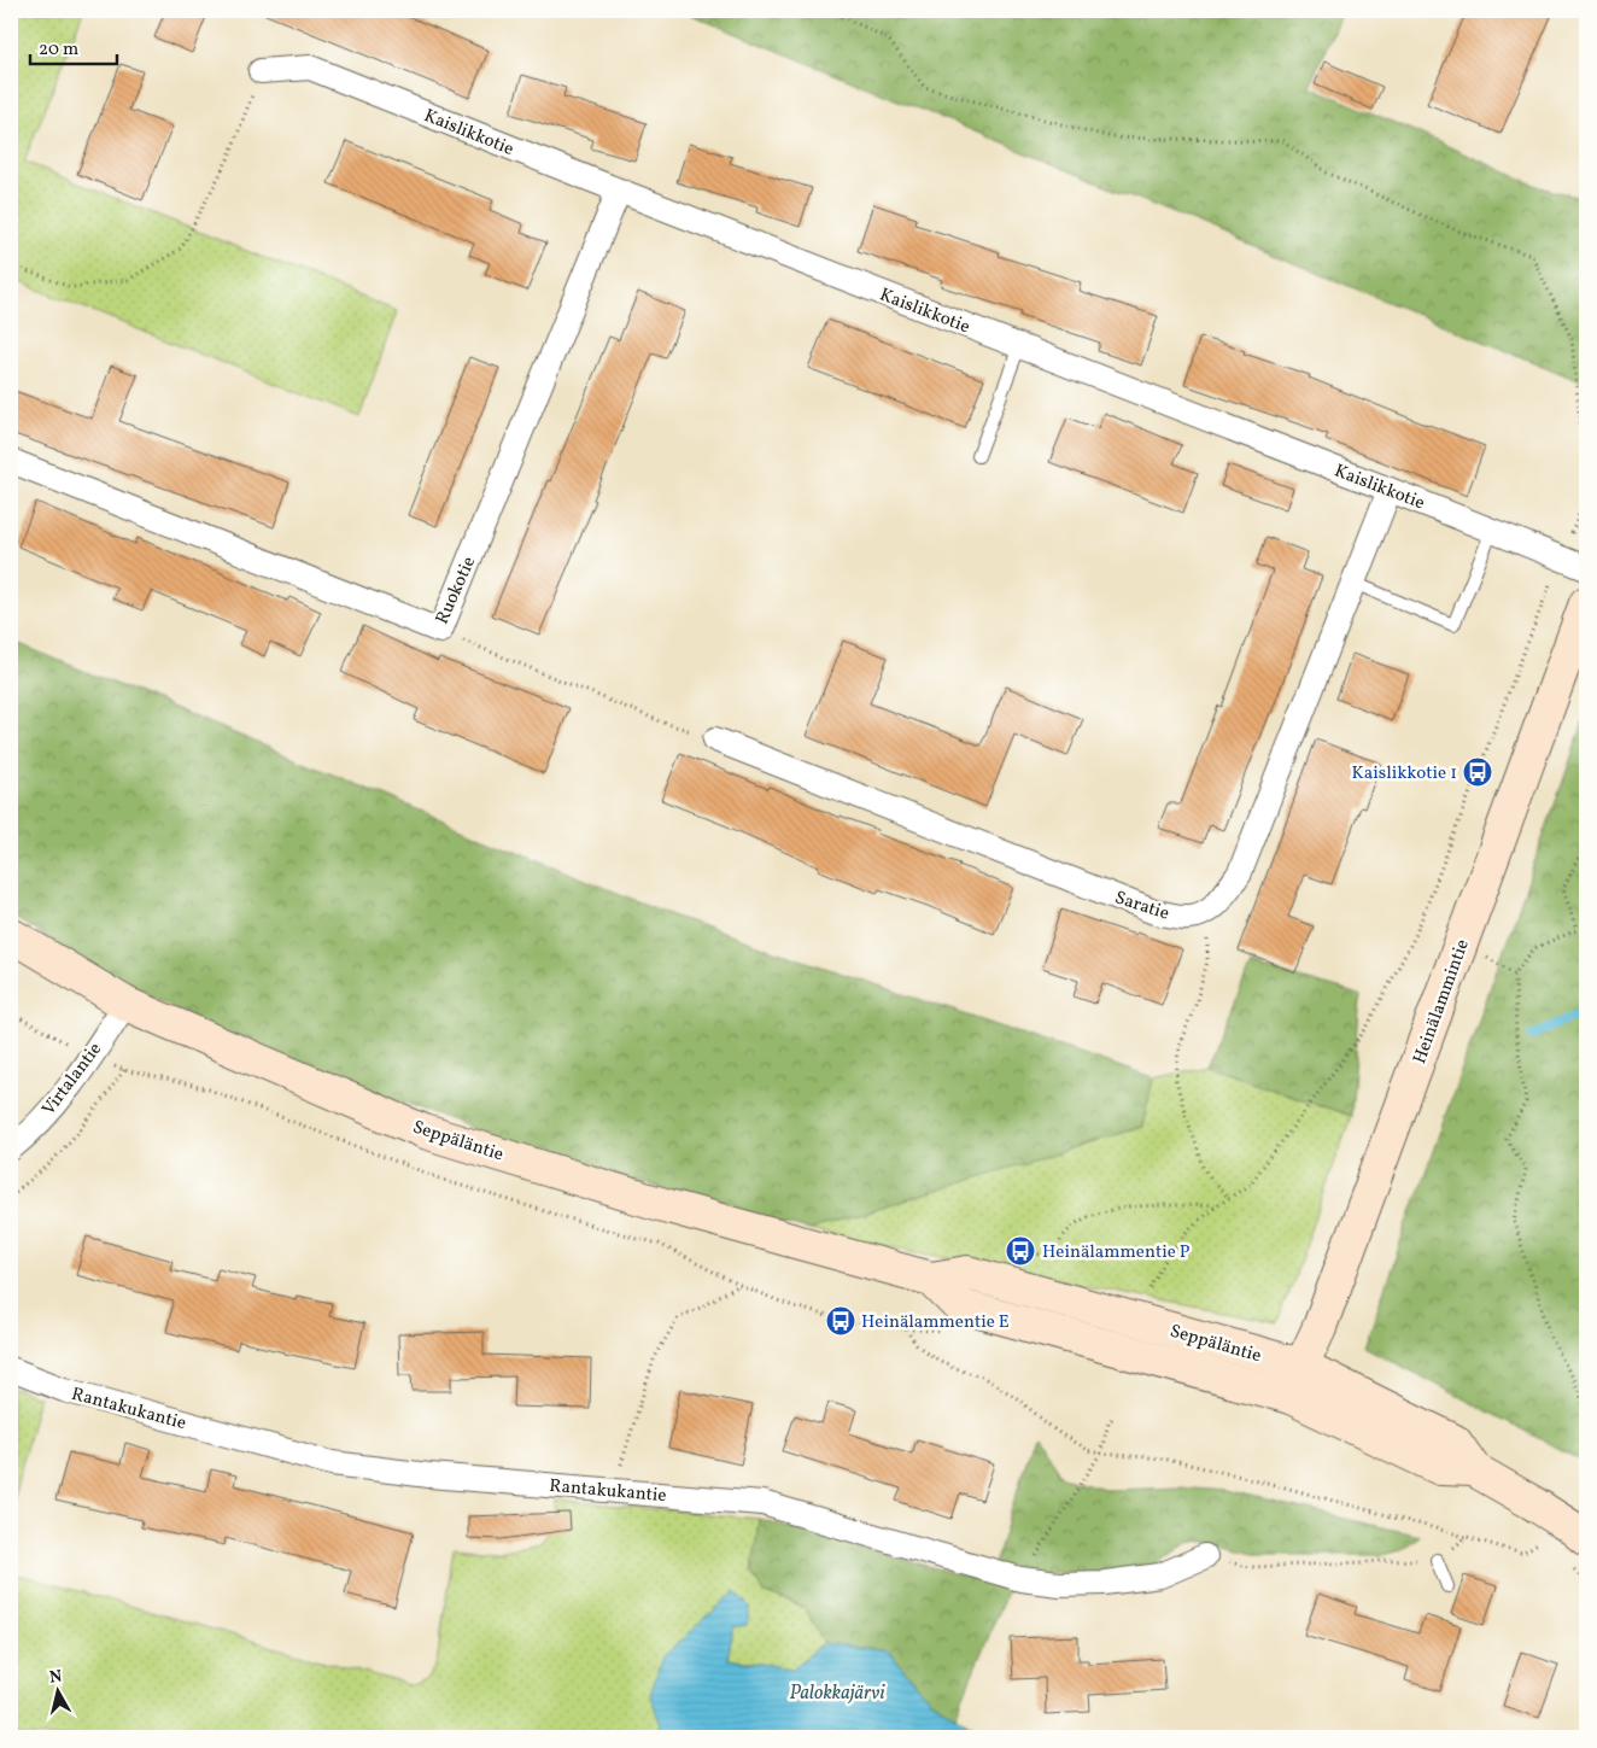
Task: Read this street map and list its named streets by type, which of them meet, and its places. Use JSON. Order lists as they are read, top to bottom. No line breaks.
{"streets":{"main road":["Heinälammintie","Seppäläntie"],"street":["Kaislikkotie","Ruokotie","Saratie","Virtalantie","Rantakukantie"]},"crossings":[["Kaislikkotie","Ruokotie"],["Heinälammintie","Seppäläntie"],["Virtalantie","Seppäläntie"]],"water":["Palokkajärvi"],"places":{"bus stop":["Kaislikkotie 1","Heinälammentie P","Heinälammentie E"]},"scale_bar":"20 m","north":"top"}
